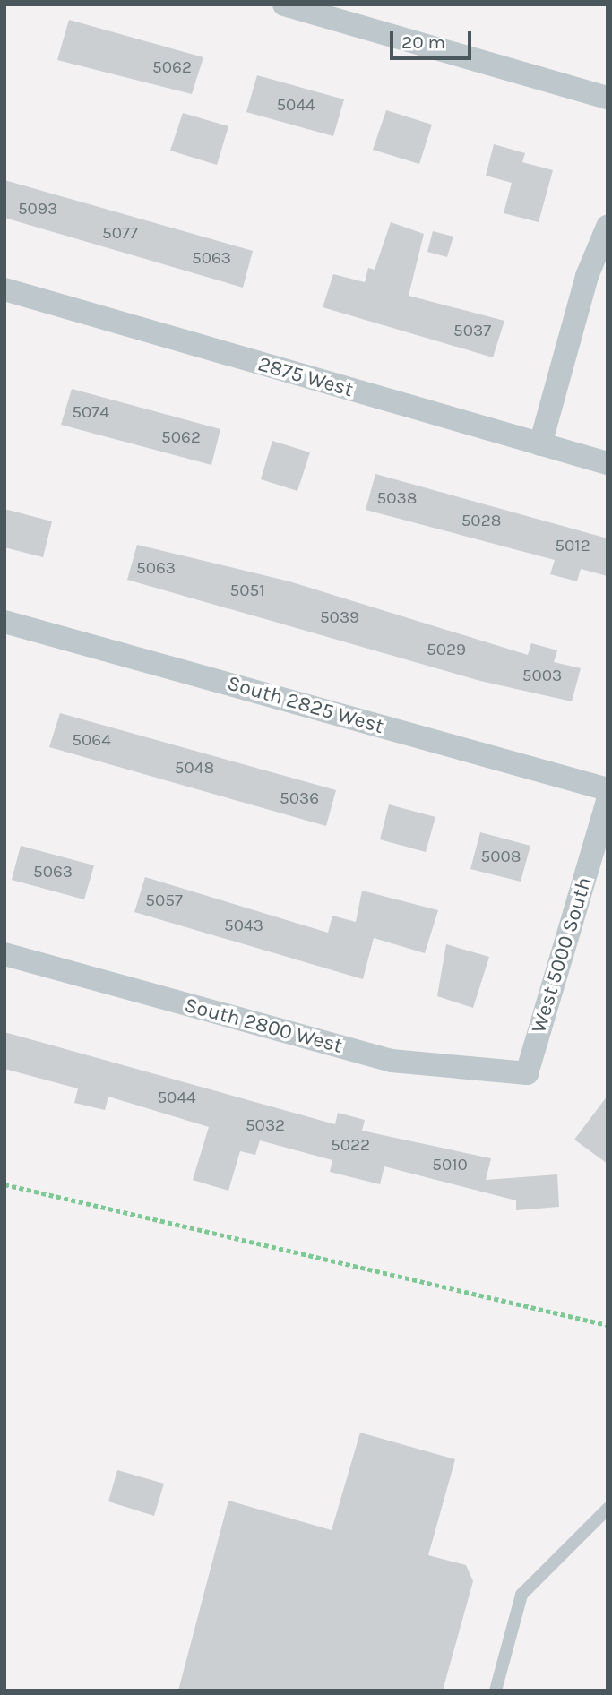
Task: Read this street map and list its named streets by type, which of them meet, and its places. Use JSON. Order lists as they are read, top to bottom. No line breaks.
{"streets":{"street":["2875 West","South 2825 West","West 5000 South","South 2800 West"]},"crossings":[["West 5000 South","South 2800 West"]],"house_numbers":["5062","5044","5093","5077","5063","5037","5074","5062","5038","5028","5012","5063","5051","5039","5029","5003","5064","5048","5036","5008","5063","5057","5043","5044","5032","5022","5010"],"scale_bar":"20 m"}
